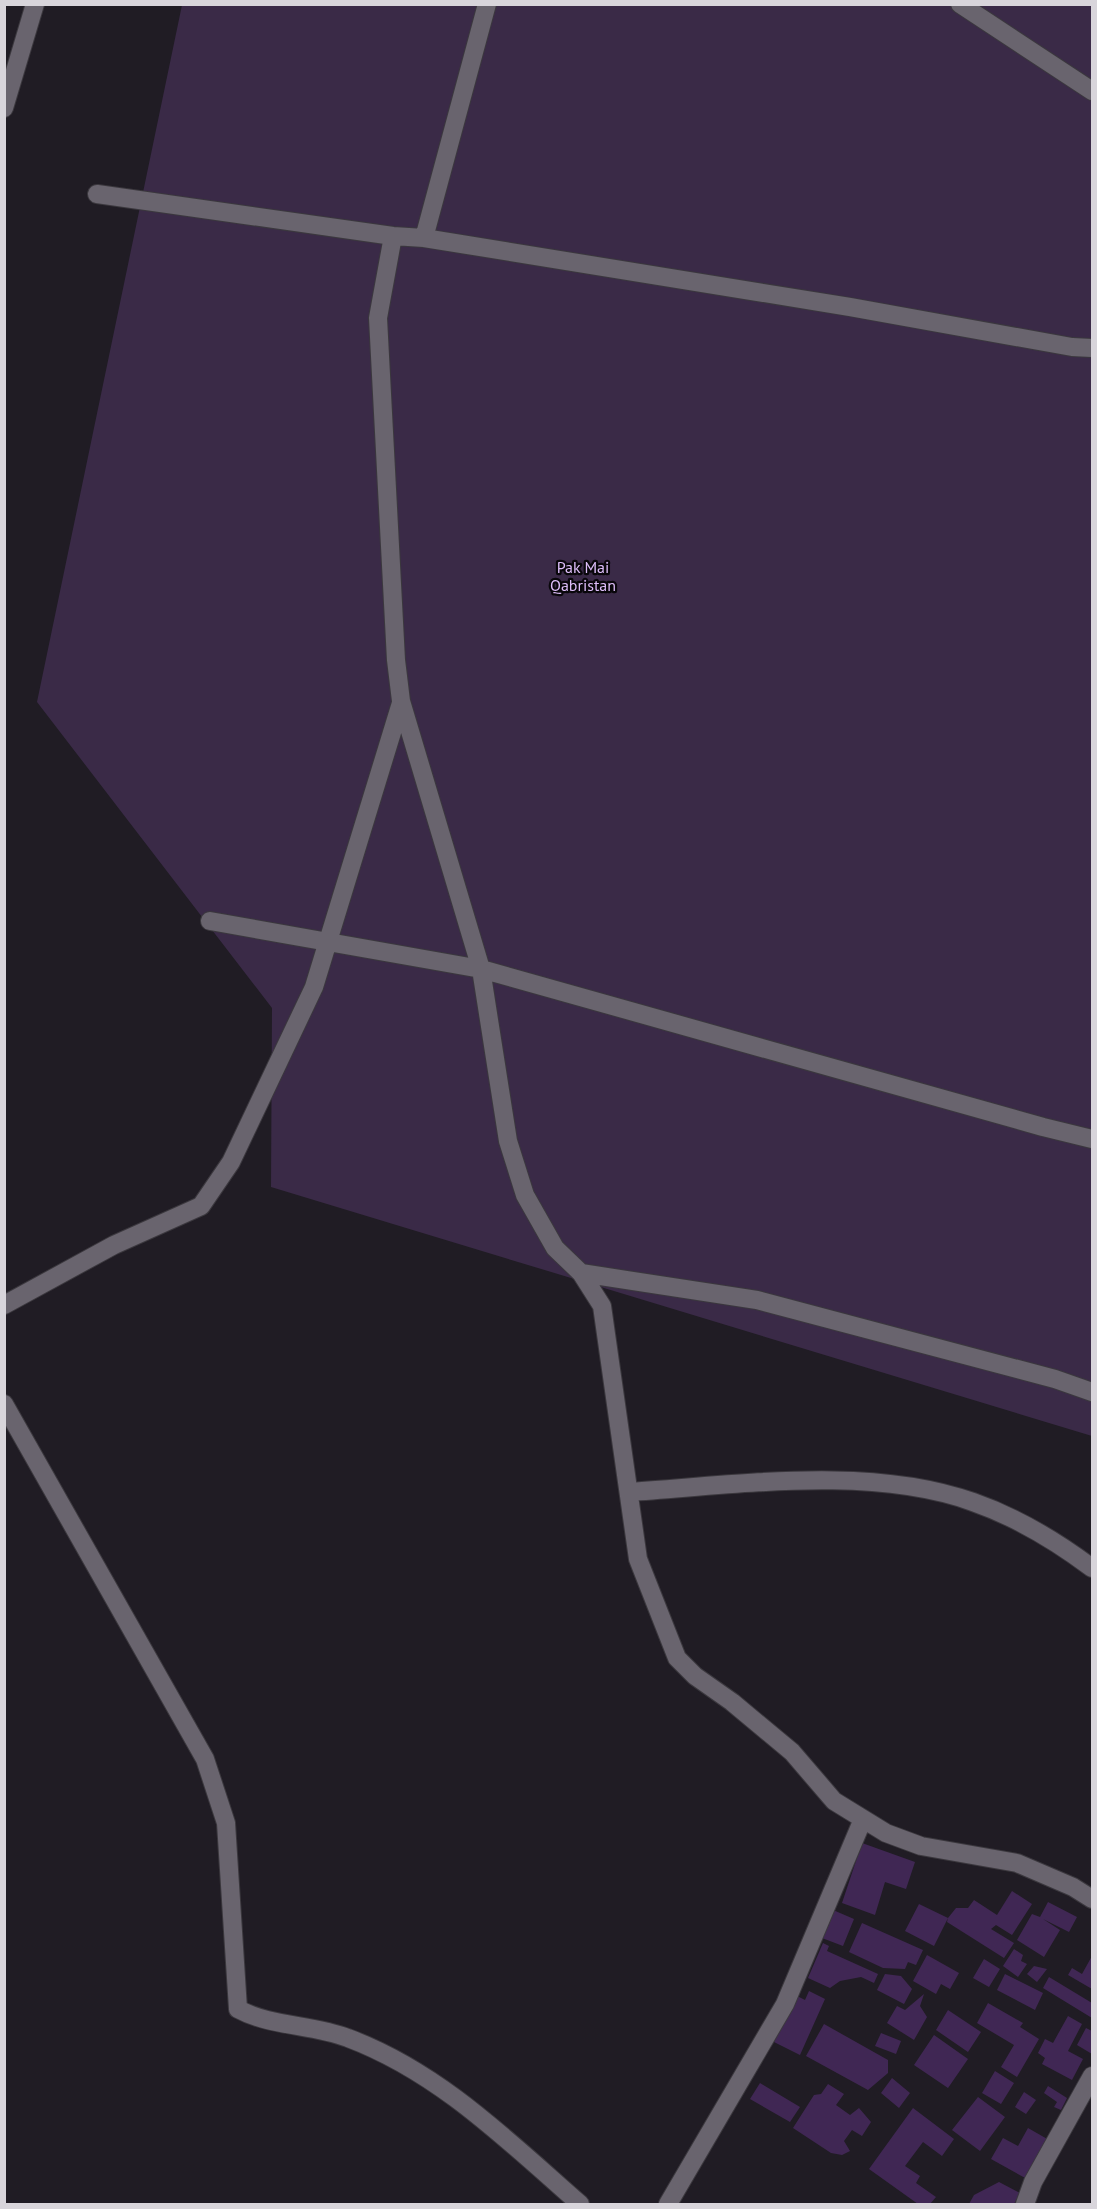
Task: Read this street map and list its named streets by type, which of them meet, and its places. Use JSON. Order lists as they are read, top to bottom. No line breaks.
{"parks":["Pak Mai Qabristan"]}
